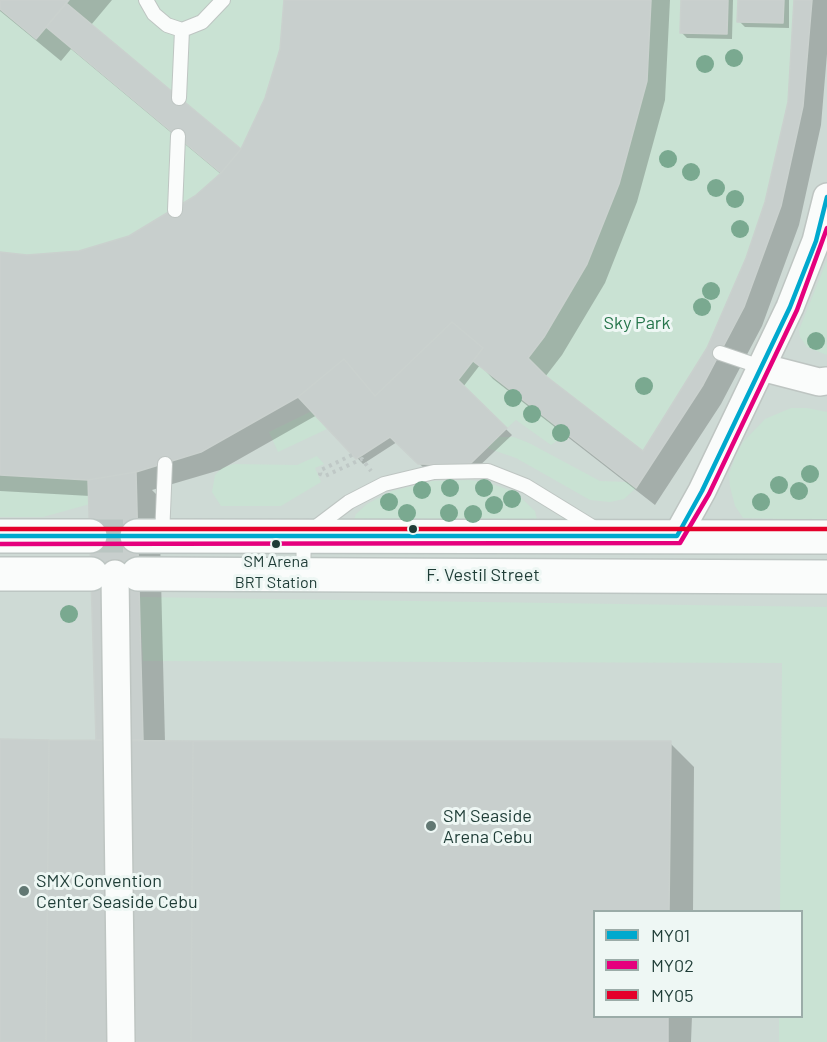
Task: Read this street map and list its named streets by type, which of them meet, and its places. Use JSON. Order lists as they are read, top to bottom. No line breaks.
{"streets":{"main road":["F. Vestil Street"]},"parks":["Sky Park"],"places":["SM Arena BRT Station","SM Seaside Arena Cebu","SMX Convention Center Seaside Cebu"],"lines":["transit line MY01","transit line MY02","transit line MY05"],"legend":["MY01","MY02","MY05"]}
